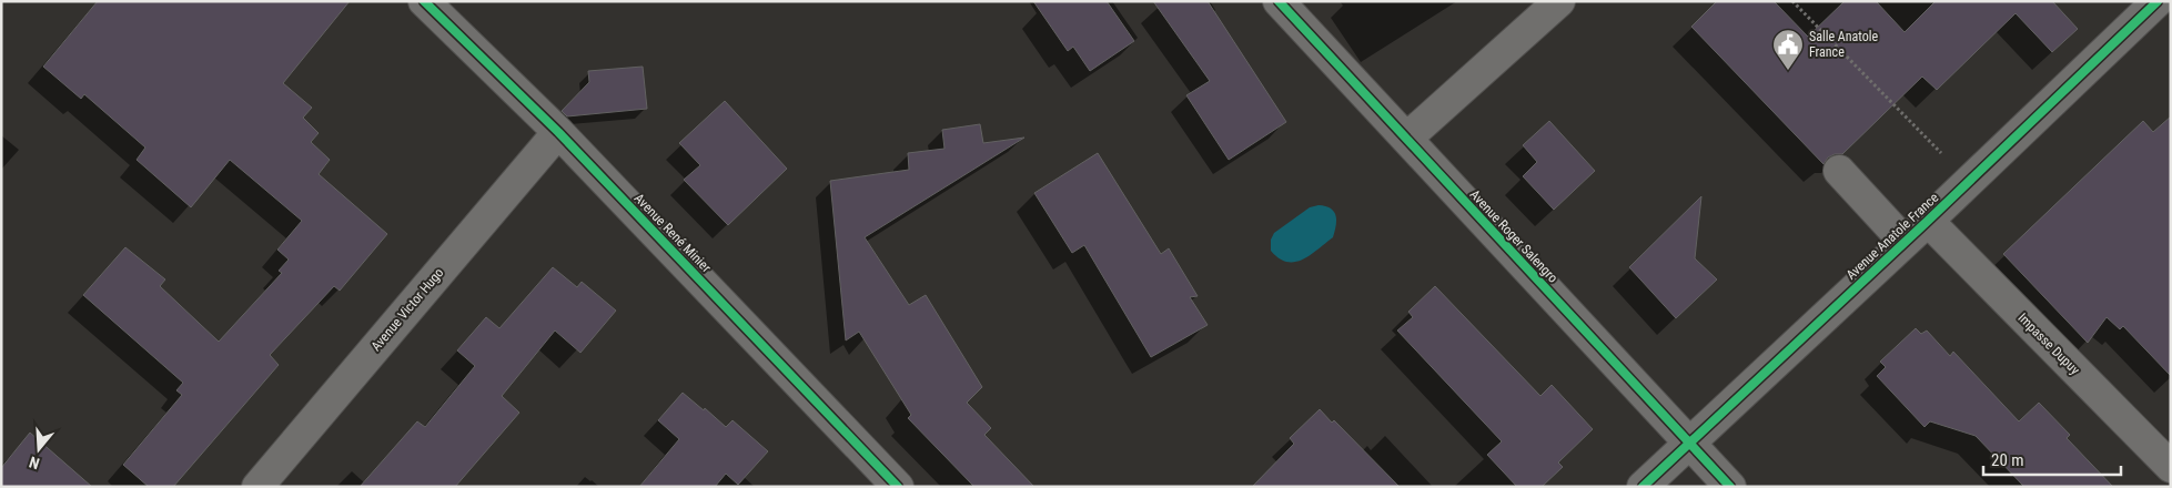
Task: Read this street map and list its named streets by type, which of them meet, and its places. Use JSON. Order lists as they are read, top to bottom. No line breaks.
{"streets":{"street":["Avenue René Minier","Avenue Roger Salengro","Avenue Anatole France","Avenue Victor Hugo","Impasse Dupuy"]},"crossings":[["Avenue René Minier","Avenue Victor Hugo"],["Avenue Roger Salengro","Avenue Anatole France"],["Avenue Anatole France","Impasse Dupuy"]],"places":{"public building":["Salle Anatole France"]},"scale_bar":"20 m","north":"bottom"}
